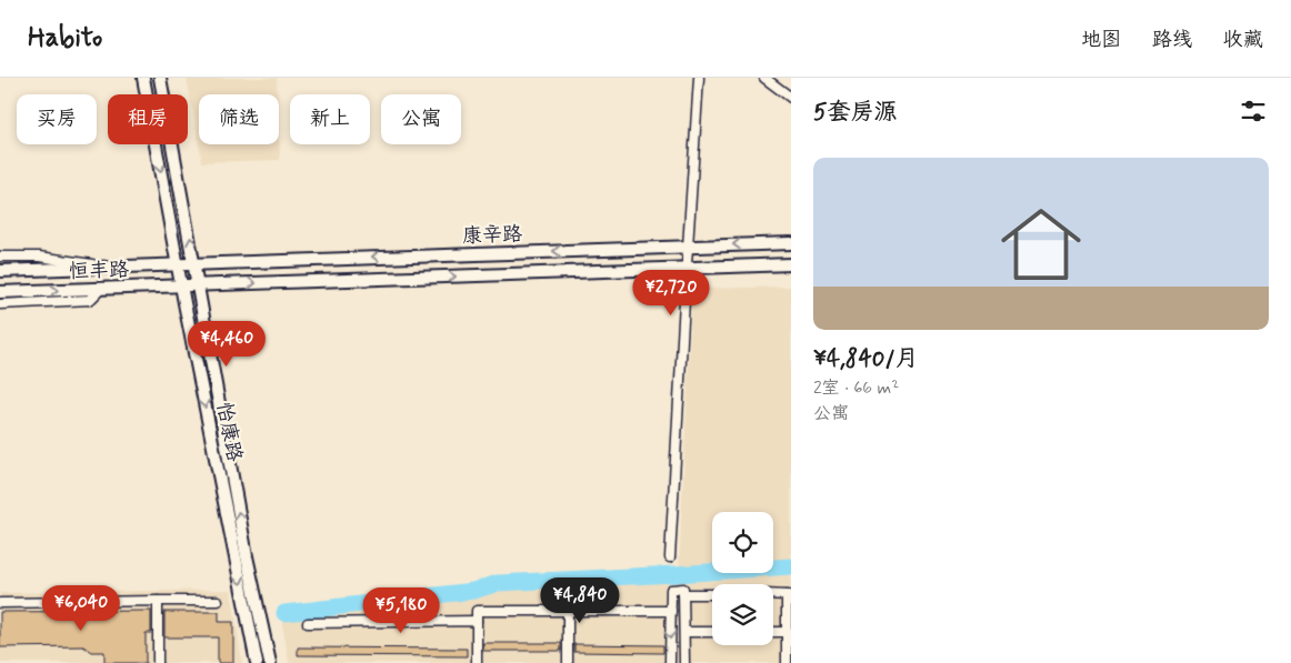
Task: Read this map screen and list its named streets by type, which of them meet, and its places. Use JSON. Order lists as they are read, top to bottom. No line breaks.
{"streets":{"main road":["康辛路","恒丰路","怡康路"]},"crossings":[["康辛路","恒丰路"],["康辛路","怡康路"],["恒丰路","怡康路"]],"page":{"header":"Habito","nav":["地图","路线","收藏"],"heading":"5套房源","chip":["买房","租房","筛选","新上","公寓"],"list":[{"name":"¥4,840/月","note":"2室 · 66 m² · 公寓"}],"price":["¥2,720","¥4,460","¥4,840","¥6,040","¥5,180"]}}
